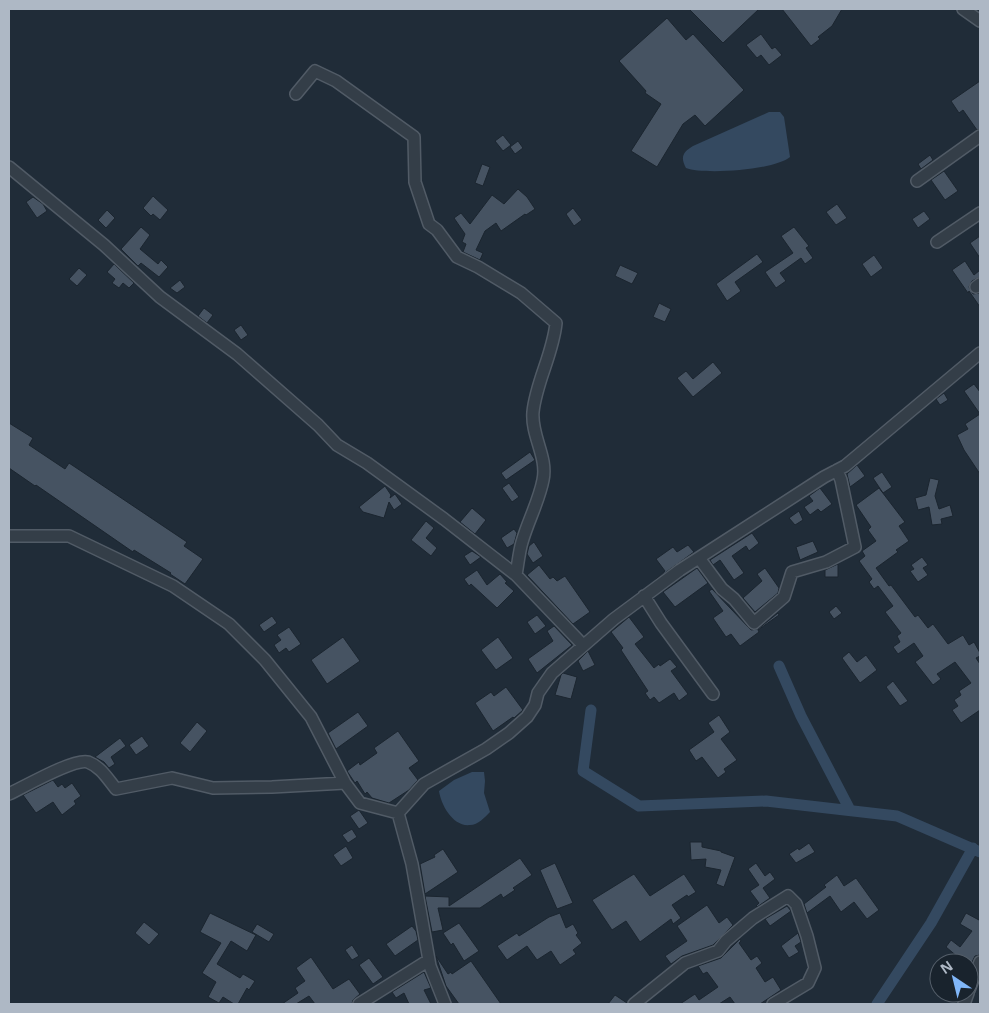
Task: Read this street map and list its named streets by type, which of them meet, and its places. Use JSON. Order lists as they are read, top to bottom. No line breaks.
{"north":"top left"}
